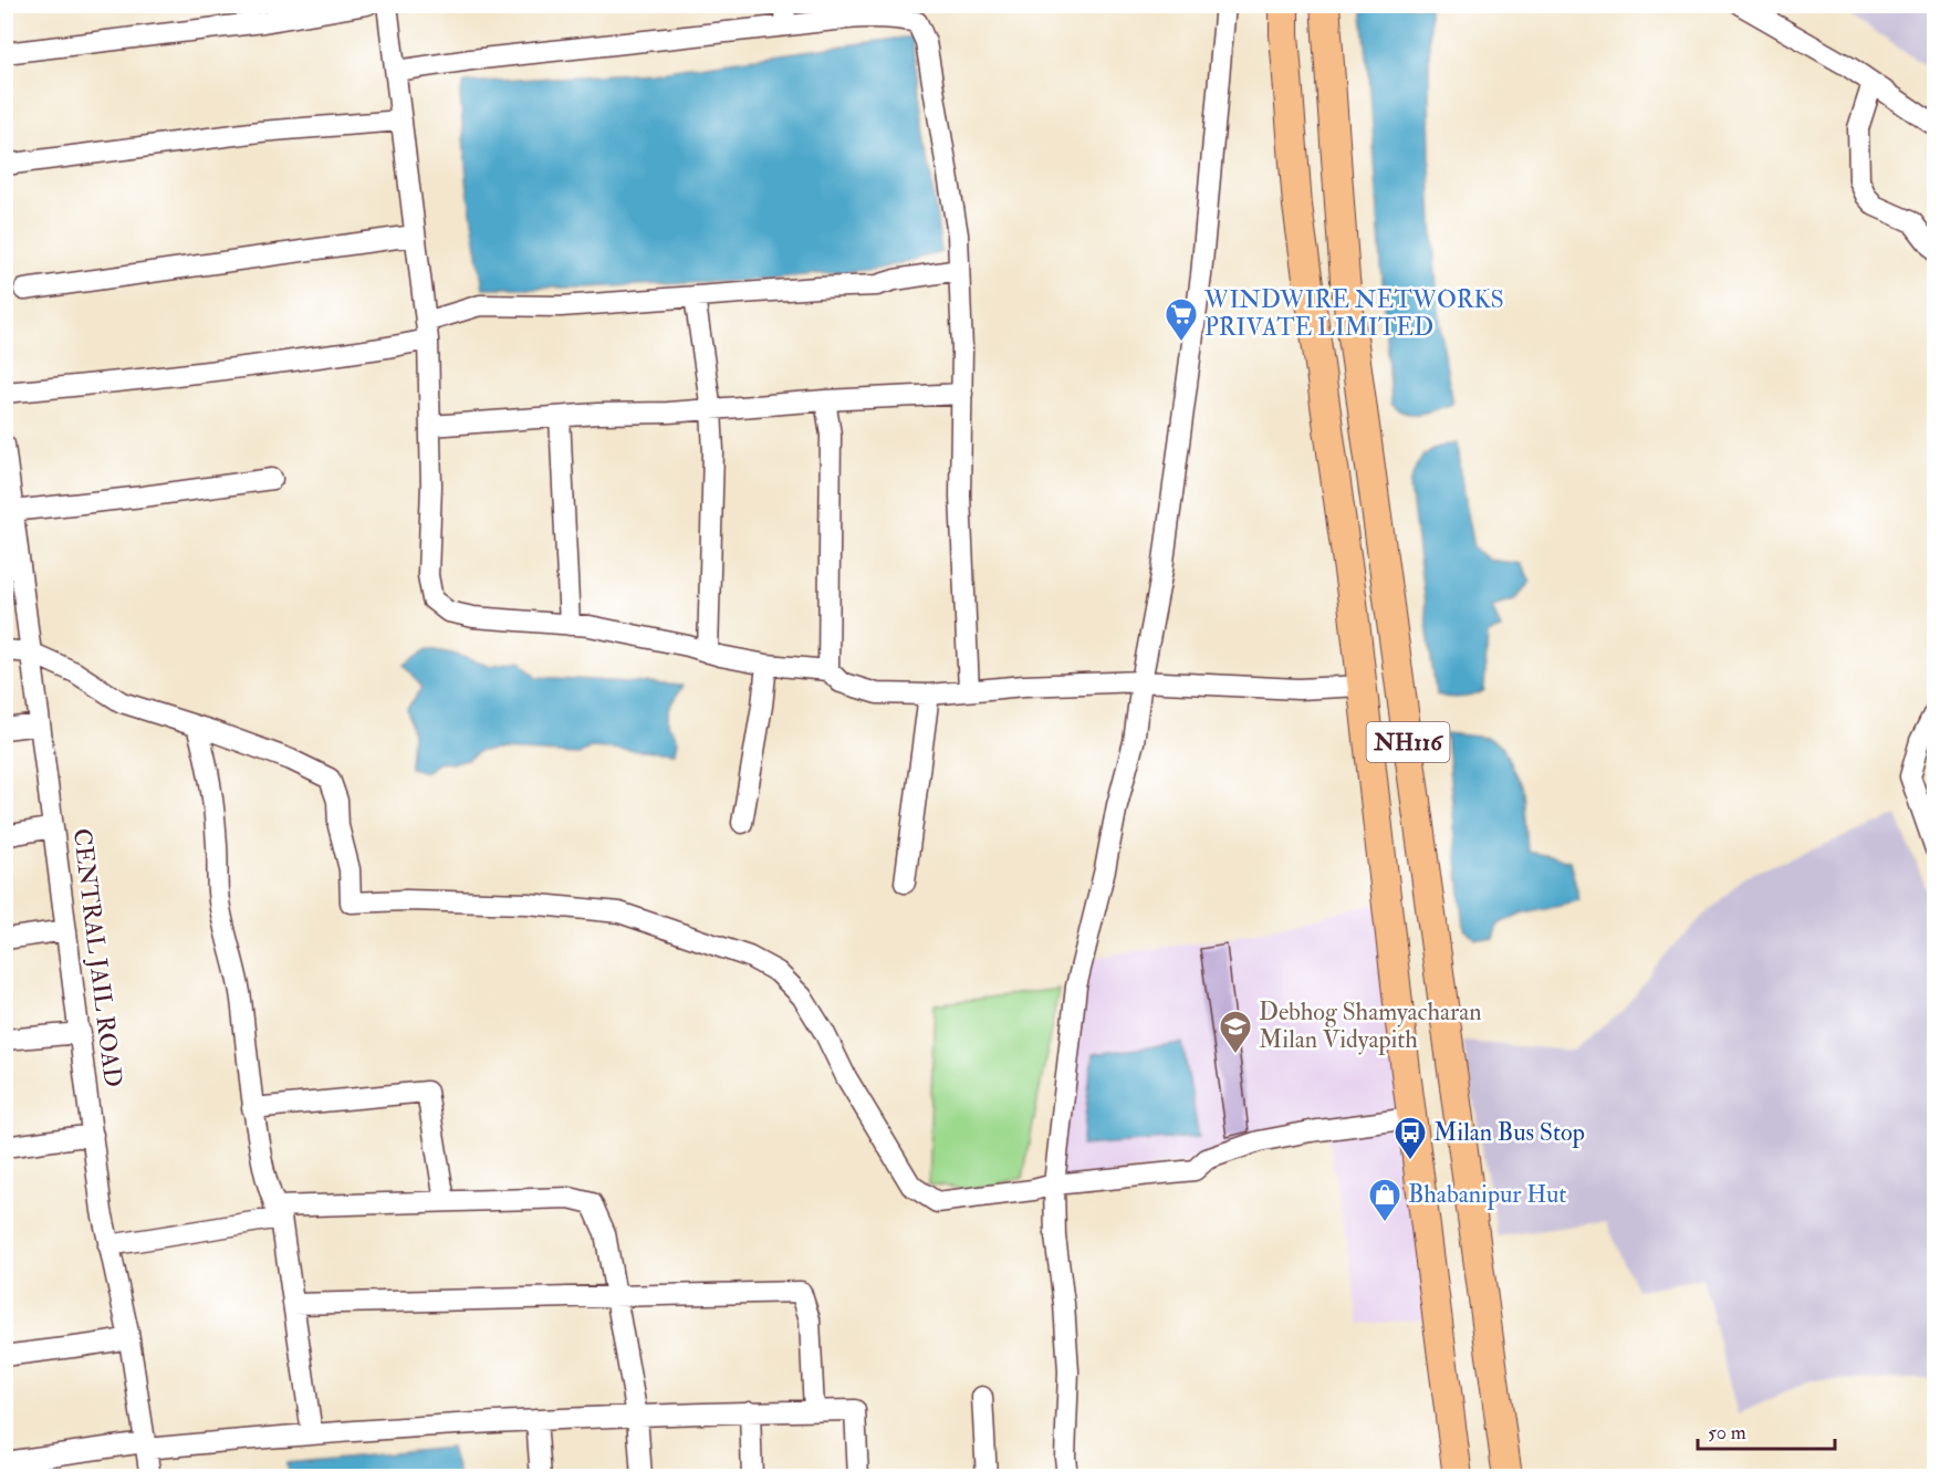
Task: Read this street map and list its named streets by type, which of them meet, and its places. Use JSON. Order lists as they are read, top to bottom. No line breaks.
{"streets":{"highway":["NH116"],"street":["CENTRAL JAIL ROAD"]},"places":{"supermarket":["WINDWIRE NETWORKS PRIVATE LIMITED"],"school or university":["Debhog Shamyacharan Milan Vidyapith"],"bus stop":["Milan Bus Stop"],"shop":["Bhabanipur Hut"]},"scale_bar":"50 m"}
